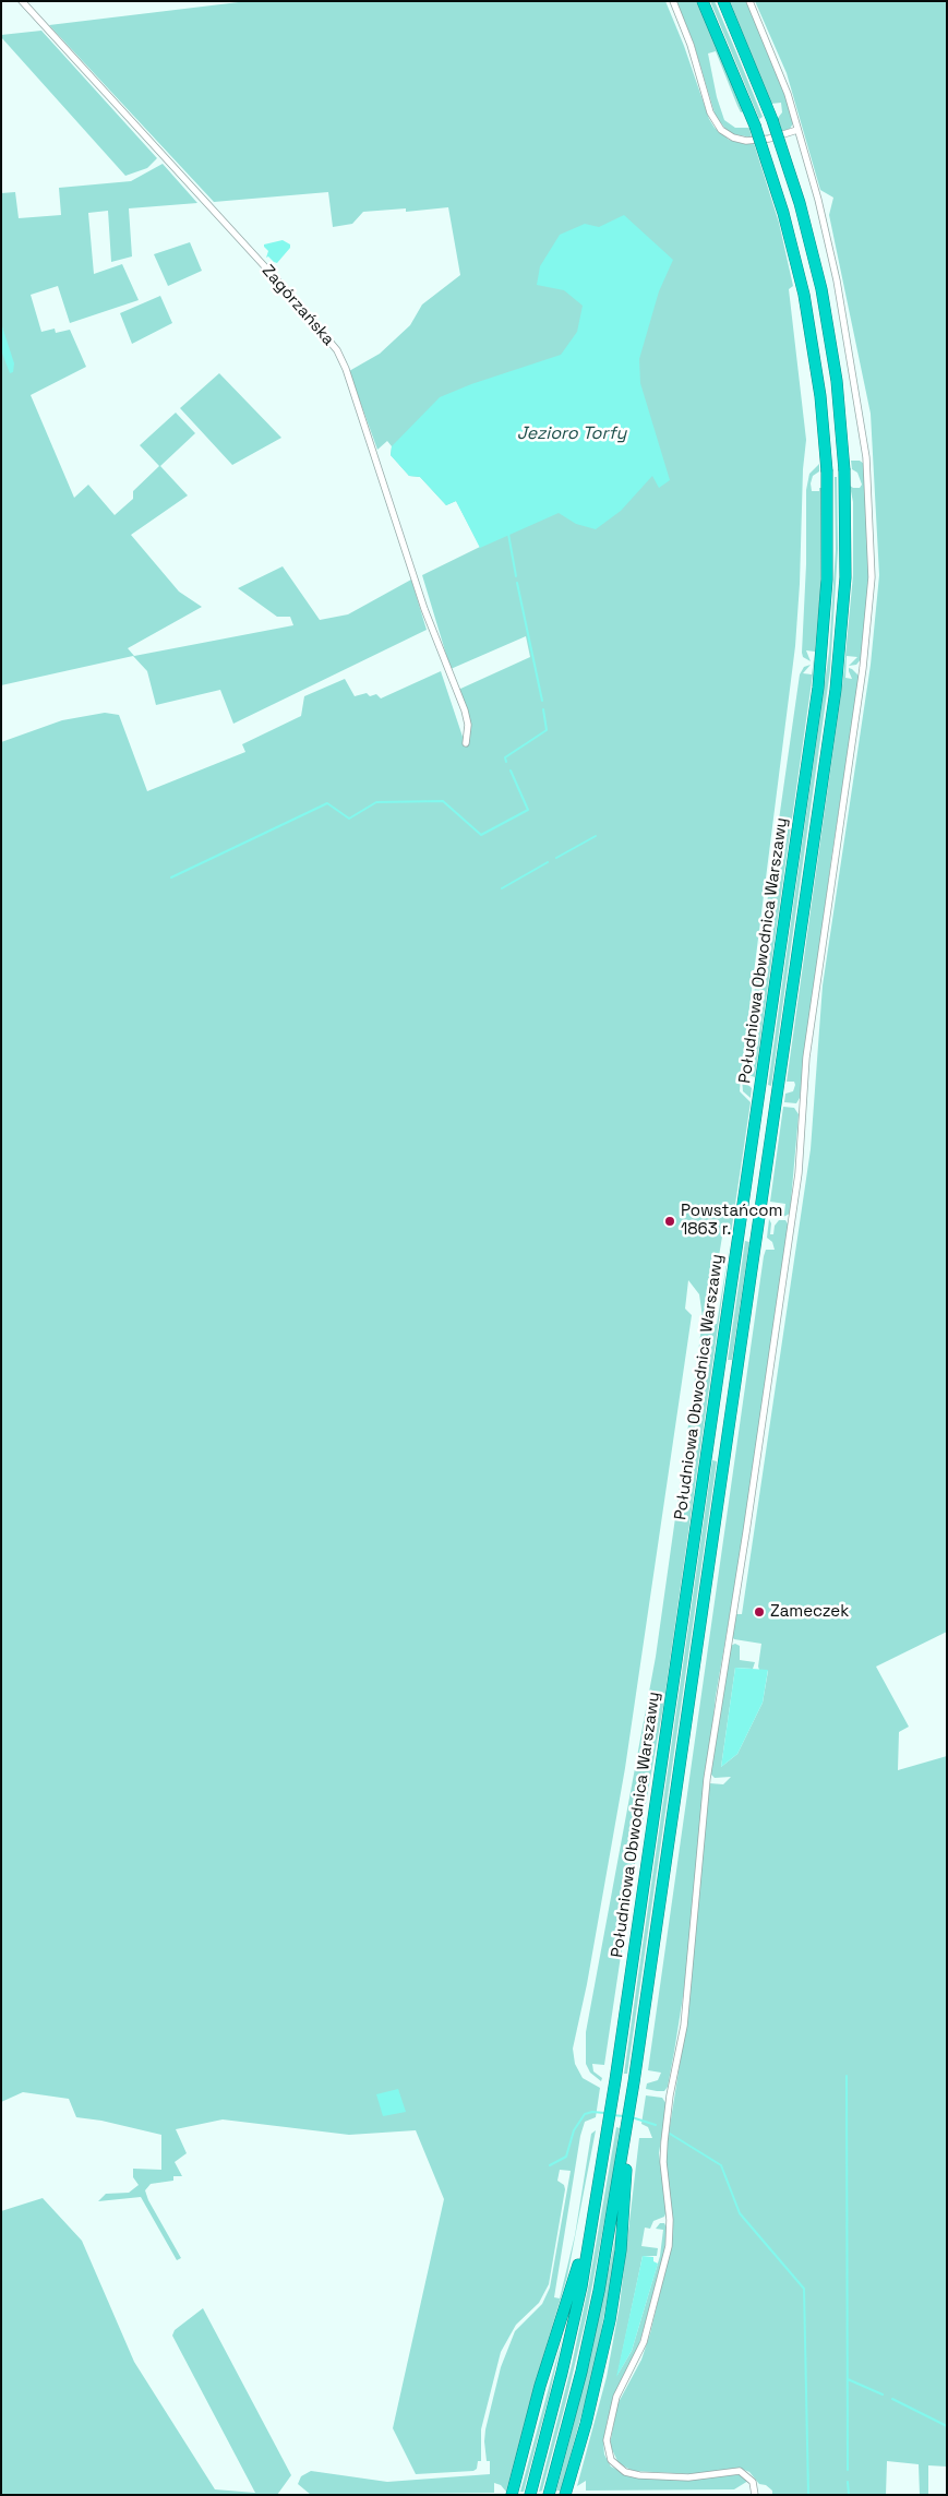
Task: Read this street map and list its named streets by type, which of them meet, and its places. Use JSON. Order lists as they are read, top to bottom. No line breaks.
{"streets":{"highway":["Południowa Obwodnica Warszawy"],"street":["Zagórzańska"]},"water":["Jezioro Torfy"],"places":["Powstańcom 1863 r.","Zameczek"]}
